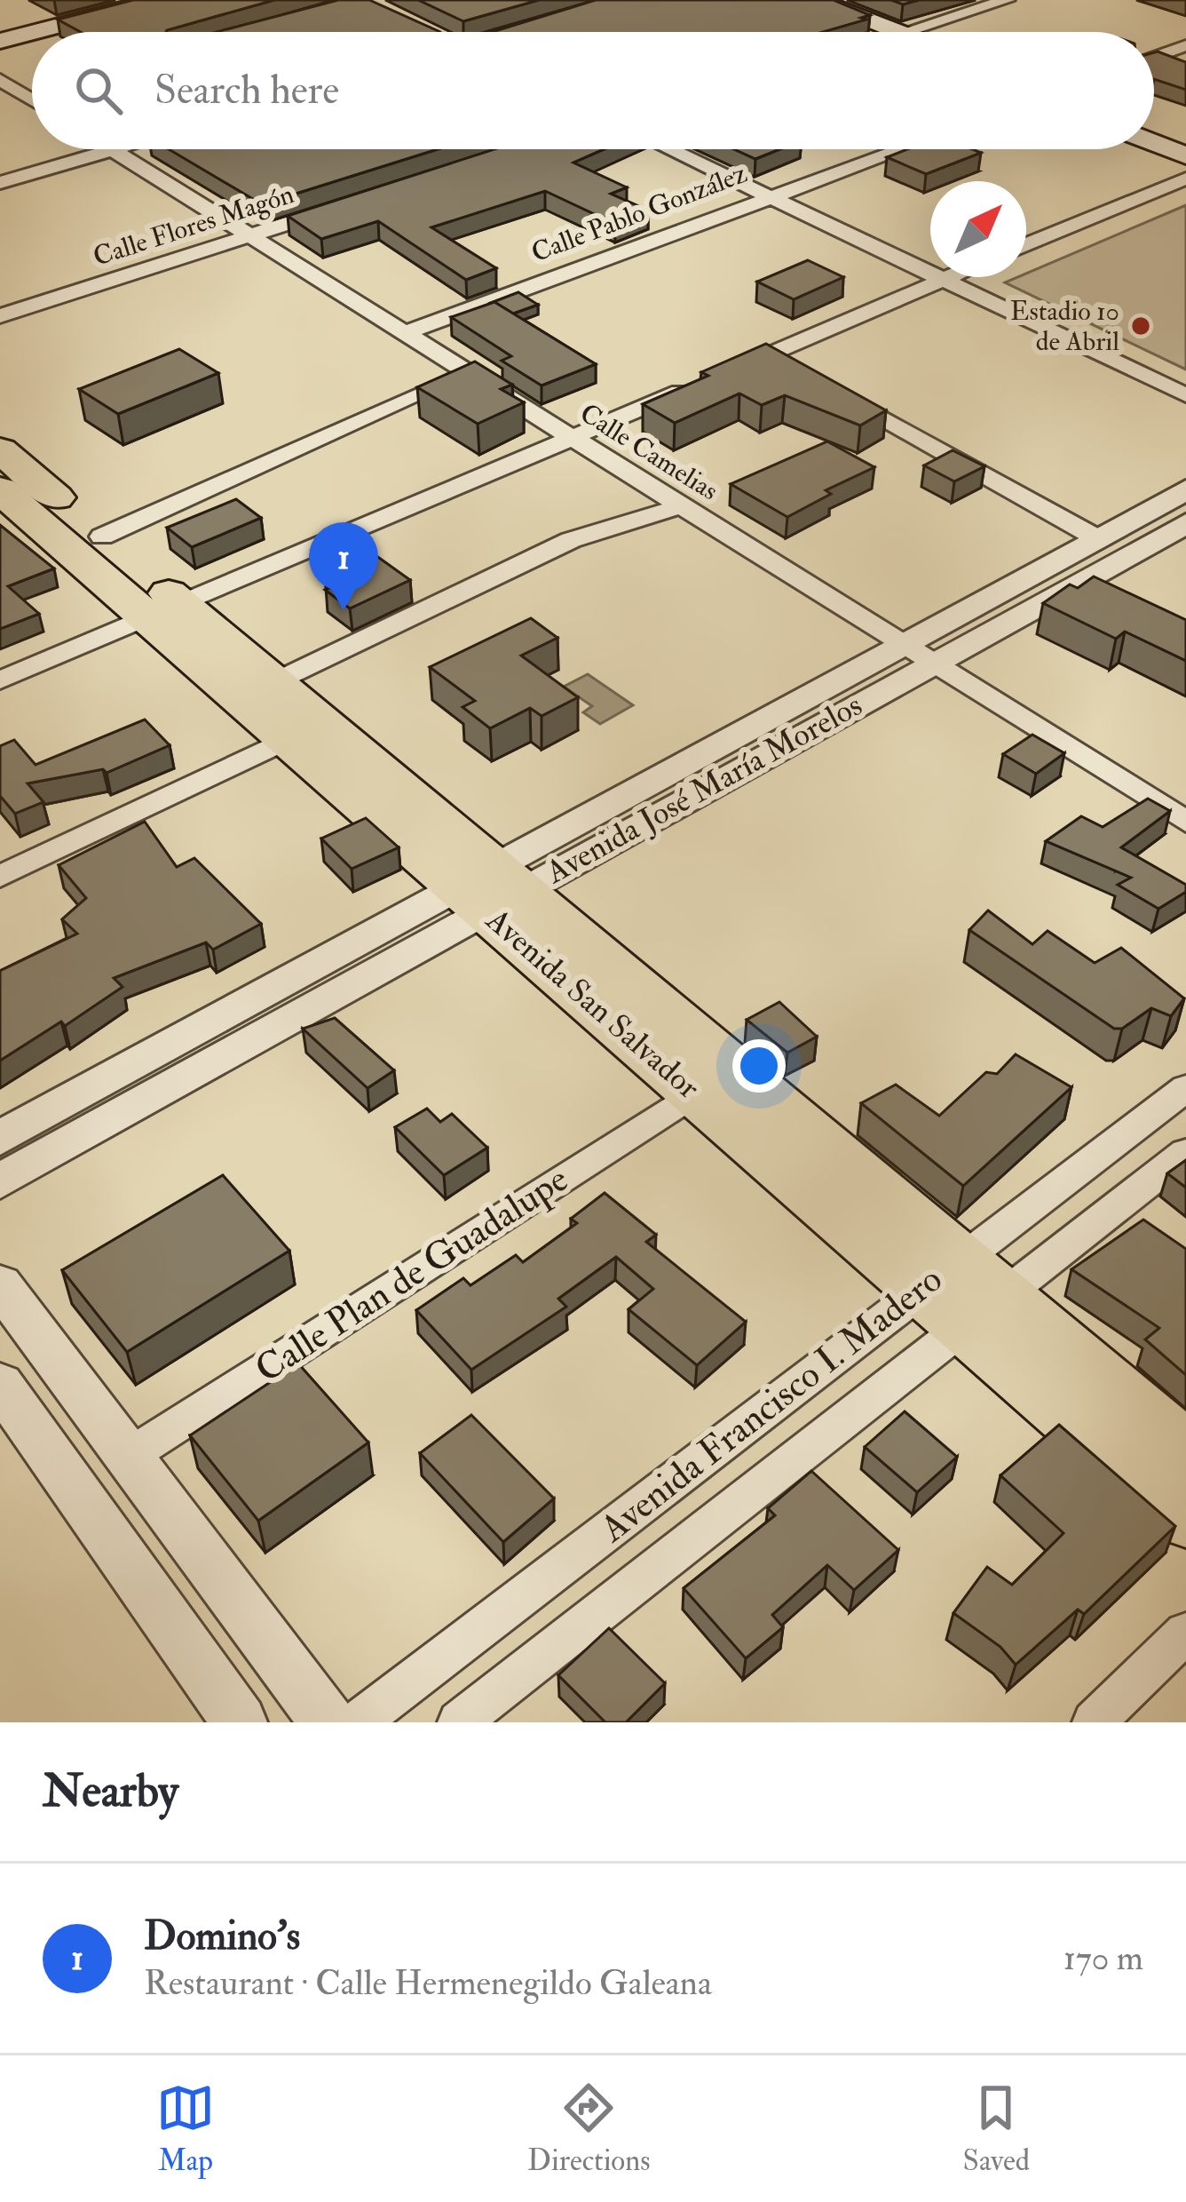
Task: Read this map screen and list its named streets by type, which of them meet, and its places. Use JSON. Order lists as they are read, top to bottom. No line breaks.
{"streets":{"main road":["Avenida San Salvador"],"street":["Calle Pablo González","Calle Flores Magón","Calle Camelias","Avenida José María Morelos","Calle Plan de Guadalupe","Avenida Francisco I. Madero"]},"crossings":[["Calle Pablo González","Calle Camelias"],["Calle Flores Magón","Calle Camelias"],["Calle Camelias","Avenida José María Morelos"],["Avenida José María Morelos","Avenida San Salvador"],["Avenida San Salvador","Calle Plan de Guadalupe"],["Avenida San Salvador","Avenida Francisco I. Madero"]],"places":["Estadio 10 de Abril"],"north":"top right","page":{"search":"Search here","pins":"1","heading":"Nearby","list":[{"mark":"1","name":"Domino's","note":"Restaurant · Calle Hermenegildo Galeana","value":"170 m"}],"nav":["Map","Directions","Saved"]}}
